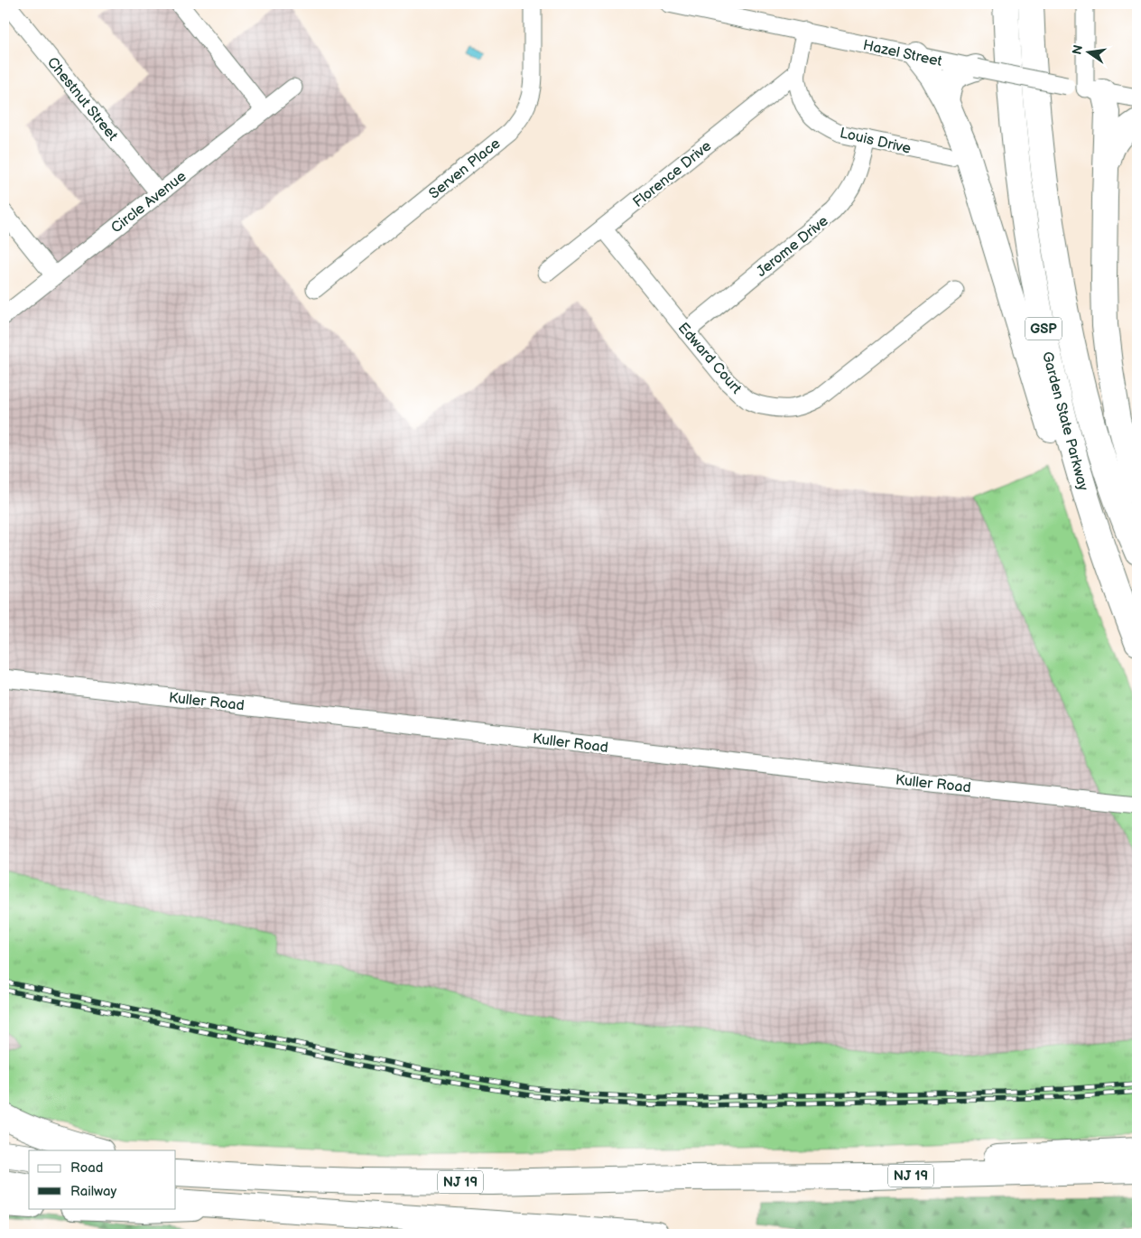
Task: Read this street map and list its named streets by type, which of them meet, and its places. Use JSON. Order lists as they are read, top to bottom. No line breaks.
{"streets":{"highway":["GSP","Garden State Parkway","NJ 19"],"street":["Hazel Street","Chestnut Street","Louis Drive","Serven Place","Florence Drive","Circle Avenue","Jerome Drive","Edward Court","Kuller Road"]},"crossings":[["Hazel Street","Louis Drive"],["Chestnut Street","Circle Avenue"],["Louis Drive","Florence Drive"],["Louis Drive","Jerome Drive"],["Florence Drive","Edward Court"],["Jerome Drive","Edward Court"]],"legend":["Road","Railway"],"north":"left"}
